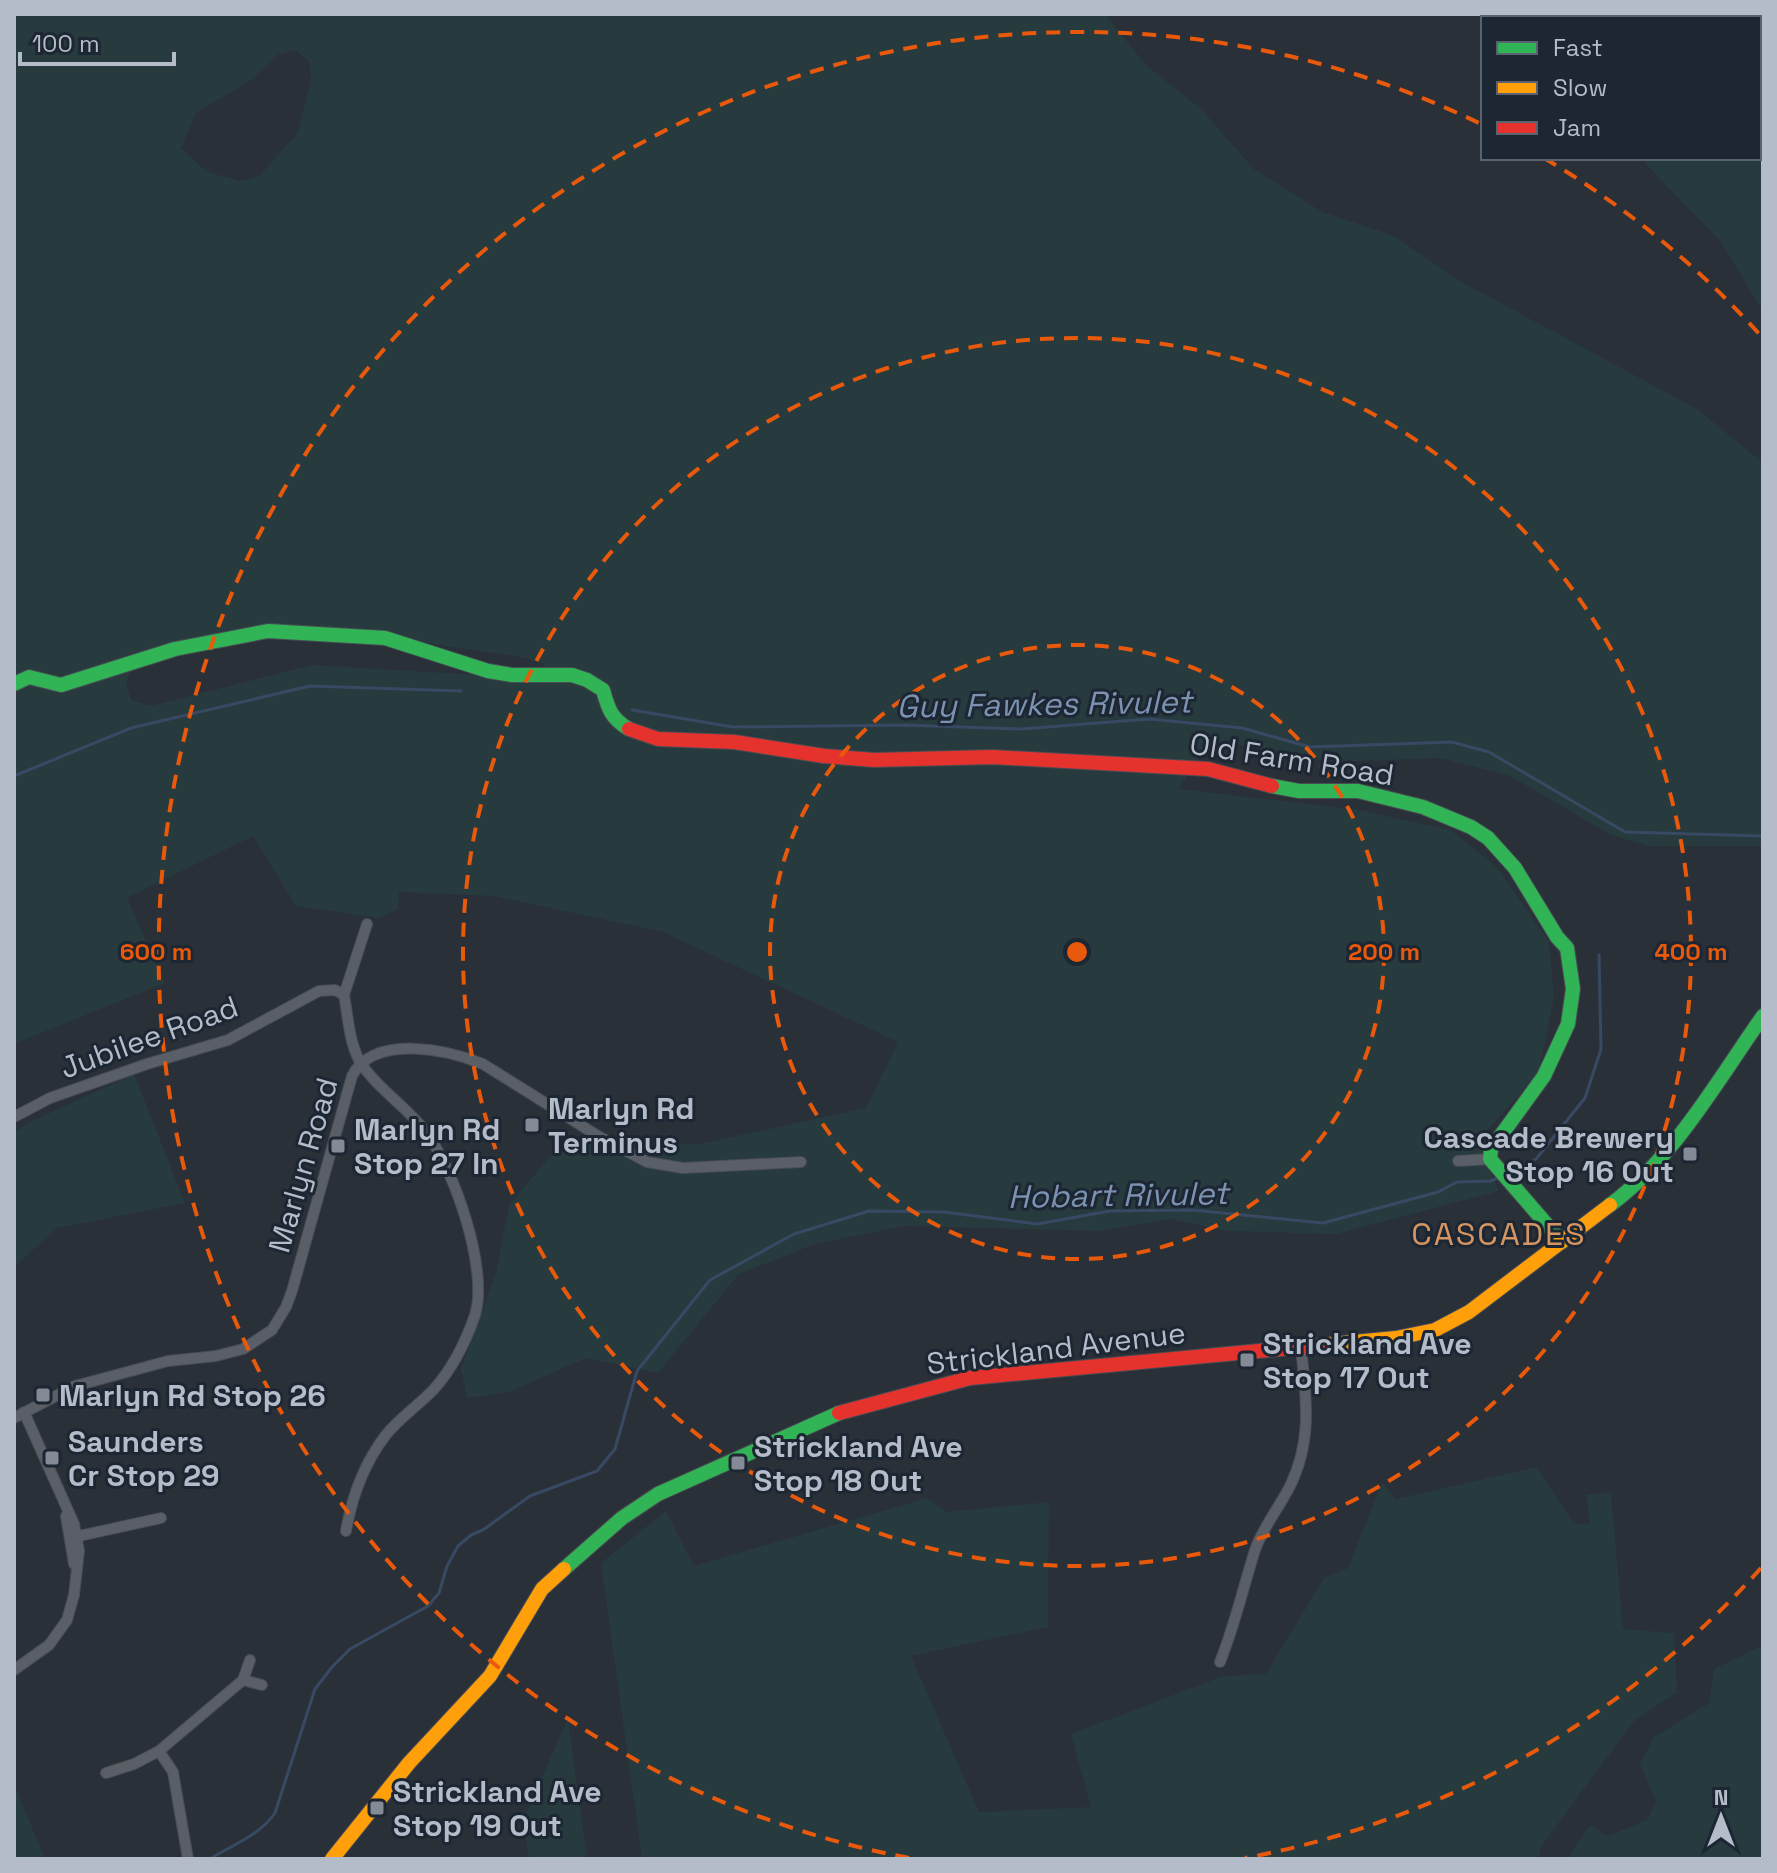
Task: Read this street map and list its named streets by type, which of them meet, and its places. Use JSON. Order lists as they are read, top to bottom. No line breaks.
{"streets":{"street":["Old Farm Road","Jubilee Road","Marlyn Road","Strickland Avenue"]},"districts":["CASCADES"],"water":["Guy Fawkes Rivulet","Hobart Rivulet"],"places":{"transit":["Marlyn Rd Terminus","Marlyn Rd Stop 27 In","Cascade Brewery Stop 16 Out","Strickland Ave Stop 17 Out","Marlyn Rd Stop 26","Saunders Cr Stop 29","Strickland Ave Stop 18 Out","Strickland Ave Stop 19 Out"]},"legend":["Fast","Slow","Jam"],"scale_bar":"100 m","north":"top","rings":["200 m","400 m","600 m"]}
